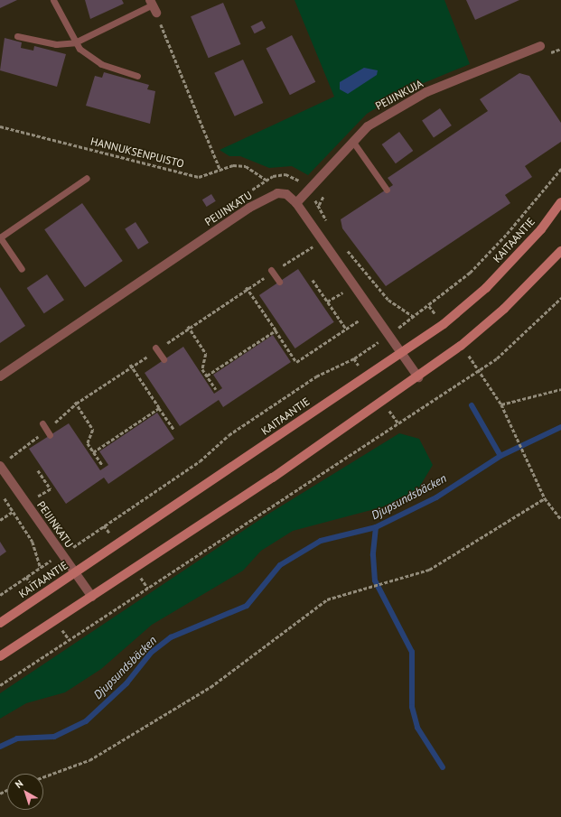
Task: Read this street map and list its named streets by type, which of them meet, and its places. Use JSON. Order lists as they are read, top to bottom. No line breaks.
{"streets":{"main road":["KAITAANTIE"],"street":["PEIJINKUJA","PEIJINKATU"],"path":["HANNUKSENPUISTO"]},"crossings":[["PEIJINKUJA","PEIJINKATU"],["PEIJINKATU","KAITAANTIE"]],"water":["Djupsundsbäcken"],"north":"top left"}
